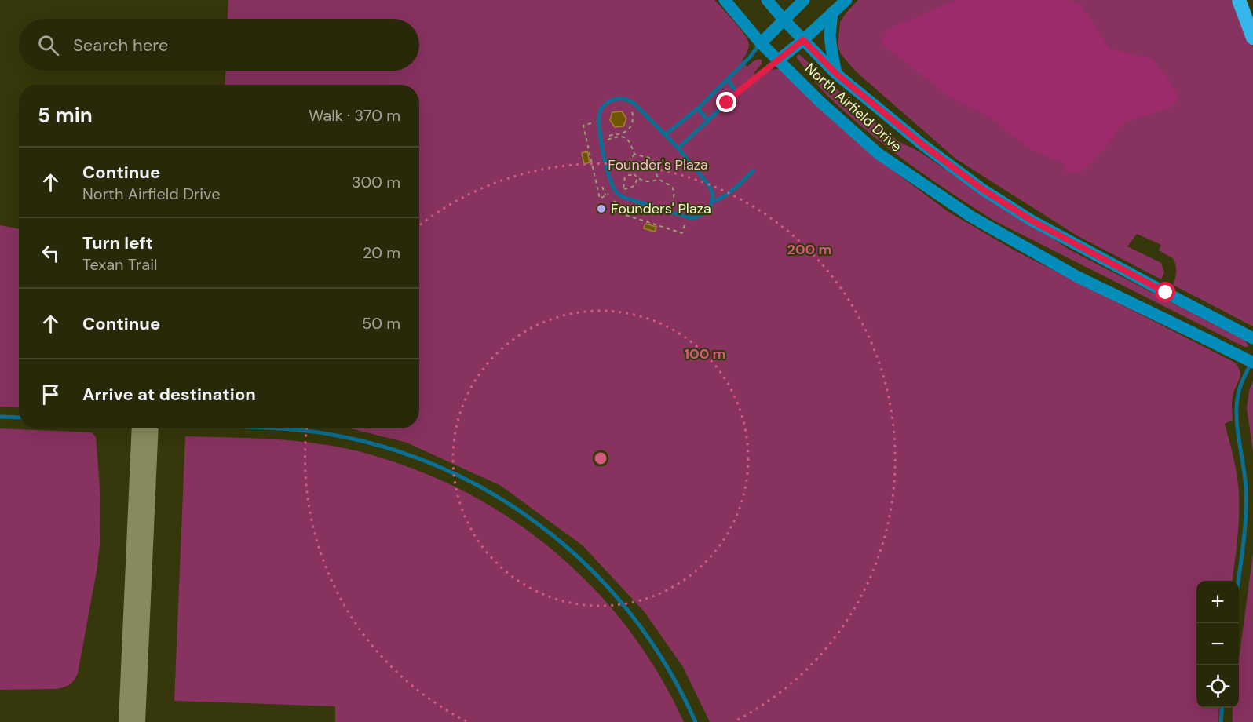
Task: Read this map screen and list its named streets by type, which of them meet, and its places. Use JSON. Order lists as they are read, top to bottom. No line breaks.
{"streets":{"main road":["North Airfield Drive"]},"parks":["Founder's Plaza"],"places":["Founders' Plaza"],"page":{"search":"Search here","heading":["5 min","Walk · 370 m"],"list":[["Continue","North Airfield Drive","300 m"],["Turn left","Texan Trail","20 m"],["Continue","50 m"],"Arrive at destination"],"map_buttons":["+","−"]},"rings":["200 m","100 m"]}
